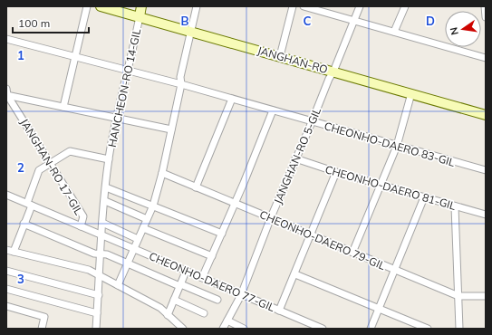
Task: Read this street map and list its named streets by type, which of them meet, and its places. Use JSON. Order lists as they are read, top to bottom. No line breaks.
{"streets":{"street":["JANGHAN-RO","HANCHEON-RO 14-GIL","CHEONHO-DAERO 83-GIL","JANGHAN-RO 5-GIL","JANGHAN-RO 17-GIL","CHEONHO-DAERO 81-GIL","CHEONHO-DAERO 79-GIL","CHEONHO-DAERO 77-GIL"]},"crossings":[["JANGHAN-RO","HANCHEON-RO 14-GIL"],["JANGHAN-RO","JANGHAN-RO 5-GIL"],["HANCHEON-RO 14-GIL","CHEONHO-DAERO 83-GIL"],["HANCHEON-RO 14-GIL","JANGHAN-RO 17-GIL"],["HANCHEON-RO 14-GIL","CHEONHO-DAERO 77-GIL"],["CHEONHO-DAERO 83-GIL","JANGHAN-RO 5-GIL"],["JANGHAN-RO 5-GIL","CHEONHO-DAERO 81-GIL"],["JANGHAN-RO 5-GIL","CHEONHO-DAERO 79-GIL"],["JANGHAN-RO 5-GIL","CHEONHO-DAERO 77-GIL"],["JANGHAN-RO 17-GIL","CHEONHO-DAERO 77-GIL"]],"scale_bar":"100 m","north":"left","grid":{"columns":["B","C","D"],"rows":["1","2","3"]}}
